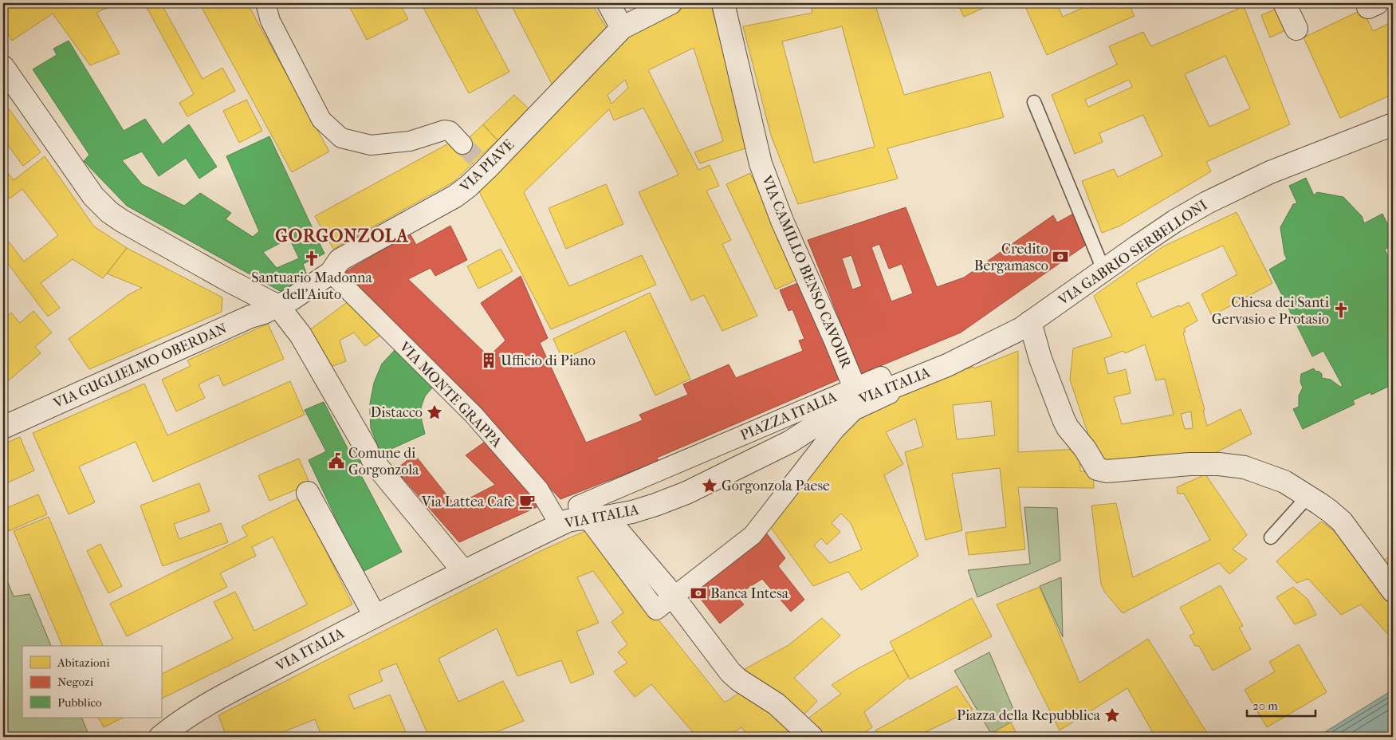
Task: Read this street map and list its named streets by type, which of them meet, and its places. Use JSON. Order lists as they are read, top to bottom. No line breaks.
{"streets":{"street":["VIA PIAVE","VIA GABRIO SERBELLONI","VIA CAMILLO BENSO CAVOUR","VIA GUGLIELMO OBERDAN","VIA ITALIA","VIA MONTE GRAPPA","PIAZZA ITALIA"]},"crossings":[["VIA PIAVE","VIA GUGLIELMO OBERDAN"],["VIA PIAVE","VIA MONTE GRAPPA"],["VIA GABRIO SERBELLONI","VIA ITALIA"],["VIA CAMILLO BENSO CAVOUR","VIA ITALIA"],["VIA CAMILLO BENSO CAVOUR","PIAZZA ITALIA"],["VIA ITALIA","VIA MONTE GRAPPA"],["VIA ITALIA","PIAZZA ITALIA"]],"districts":["GORGONZOLA"],"places":{"bank":["Credito Bergamasco","Banca Intesa"],"church":["Santuario Madonna dell'Aiuto","Chiesa dei Santi Gervasio e Protasio"],"building":["Ufficio di Piano"],"place":["Distacco","Gorgonzola Paese","Piazza della Repubblica"],"public building":["Comune di Gorgonzola"],"cafe":["Via Lattea Cafè"]},"legend":["Abitazioni","Negozi","Pubblico"],"scale_bar":"20 m"}
